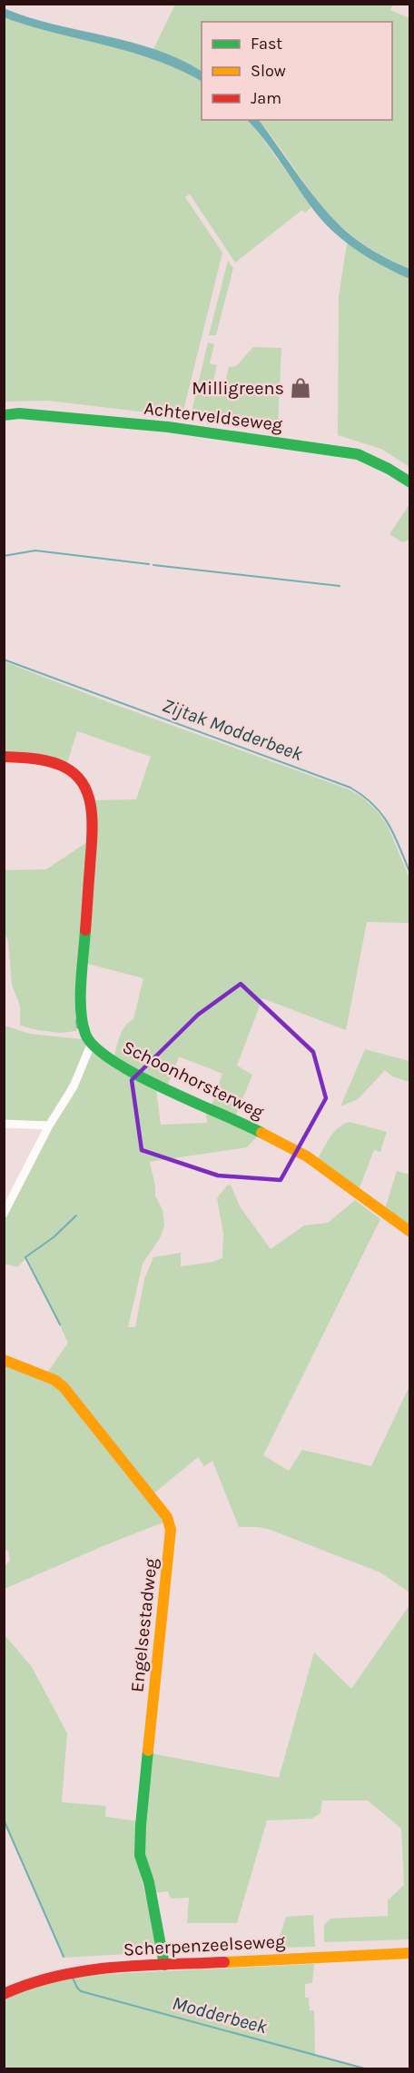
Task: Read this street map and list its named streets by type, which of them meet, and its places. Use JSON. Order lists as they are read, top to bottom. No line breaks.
{"streets":{"street":["Achterveldseweg","Schoonhorsterweg","Engelsestadweg","Scherpenzeelseweg"]},"crossings":[["Engelsestadweg","Scherpenzeelseweg"]],"water":["Zijtak Modderbeek","Modderbeek"],"places":{"shop":["Milligreens"]},"legend":["Fast","Slow","Jam"]}
